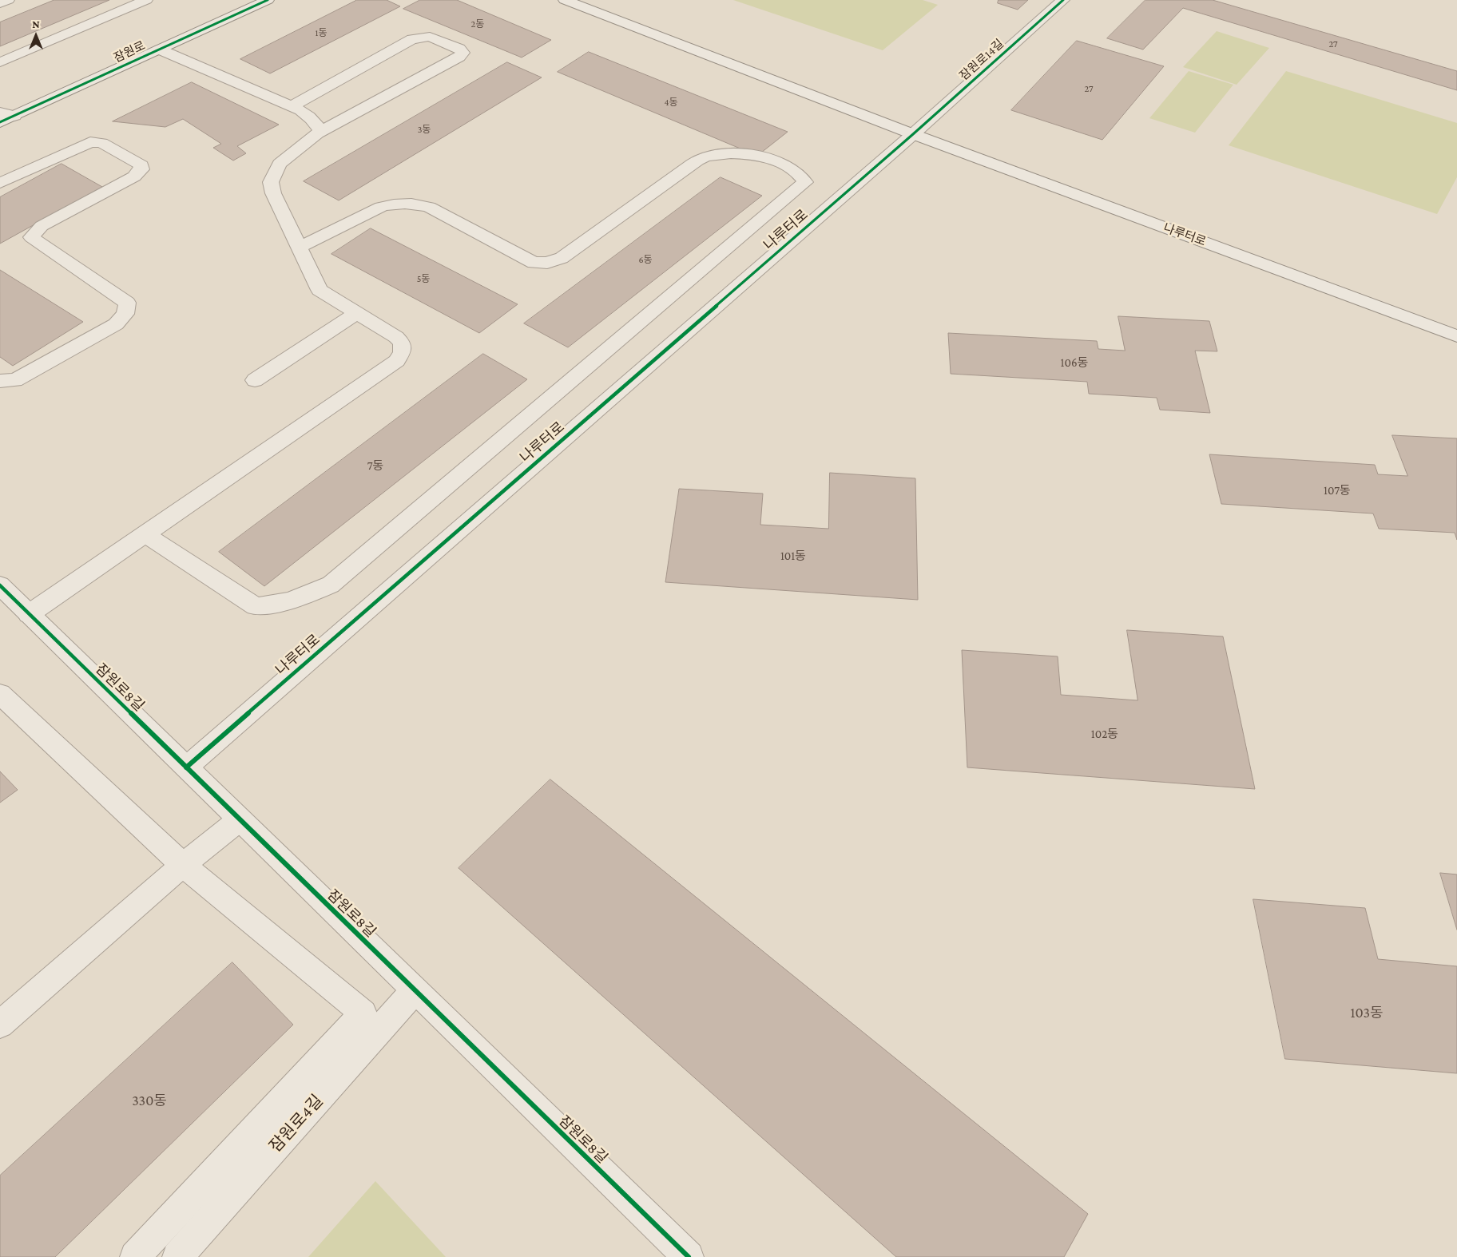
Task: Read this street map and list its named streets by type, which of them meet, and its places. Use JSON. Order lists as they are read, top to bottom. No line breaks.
{"streets":{"street":["잠원로","잠원로14길","나루터로","잠원로8길","잠원로4길"]},"crossings":[["잠원로14길","나루터로"],["나루터로","잠원로8길"],["잠원로8길","잠원로4길"]],"house_numbers":["2동","1동","27","27","4동","3동","6동","5동","106동","7동","107동","101동","102동","103동","330동"],"north":"top"}
